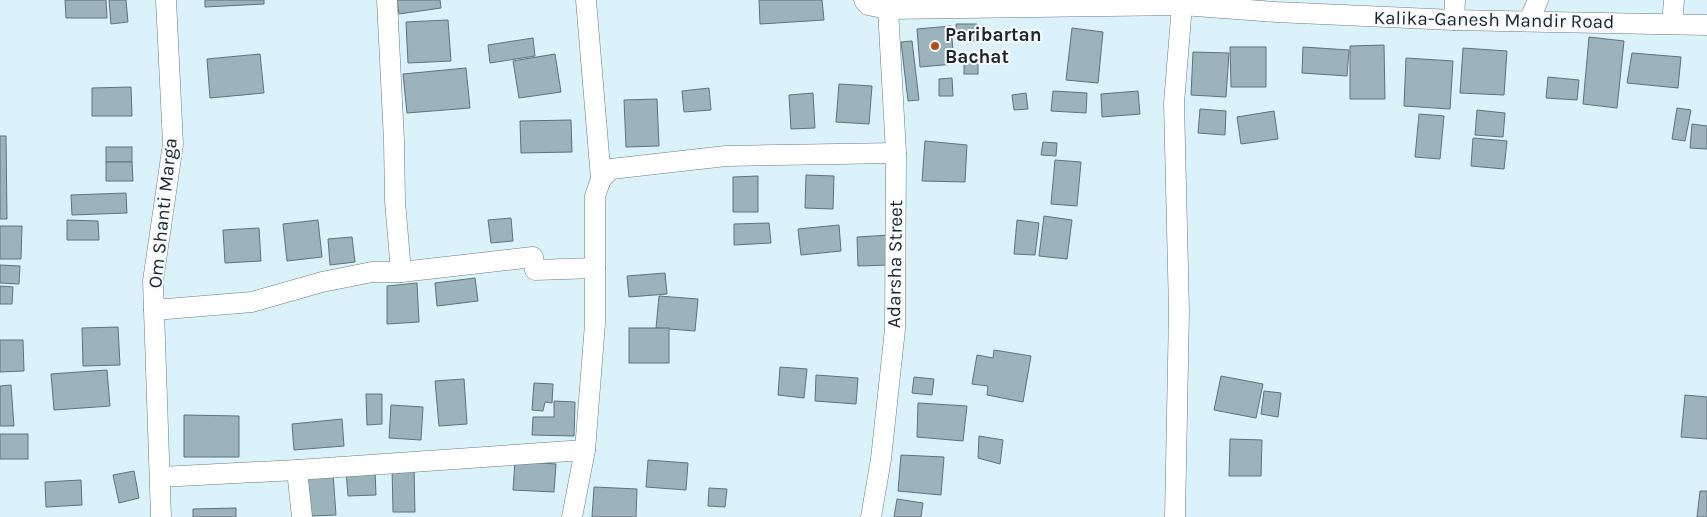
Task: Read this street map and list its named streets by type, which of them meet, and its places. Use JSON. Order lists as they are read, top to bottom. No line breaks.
{"streets":{"street":["Kalika-Ganesh Mandir Road","Om Shanti Marga","Adarsha Street"]},"crossings":[["Kalika-Ganesh Mandir Road","Adarsha Street"]],"places":["Paribartan Bachat"]}
